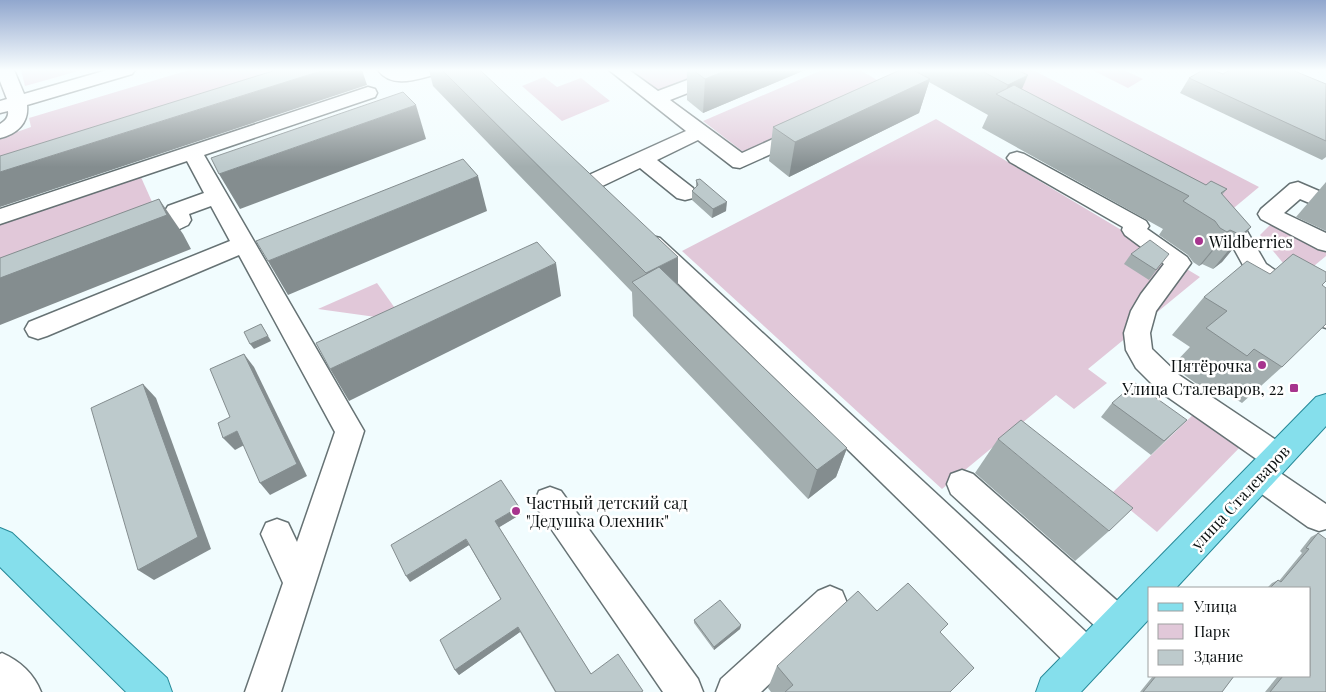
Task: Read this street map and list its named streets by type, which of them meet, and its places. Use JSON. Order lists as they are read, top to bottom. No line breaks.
{"streets":{"main road":["улица Сталеваров"]},"places":{"other":["Wildberries","Пятёрочка","Частный детский сад \"Дедушка Олехник\""],"transit":["Улица Сталеваров, 22"]},"legend":["Улица","Парк","Здание"]}
